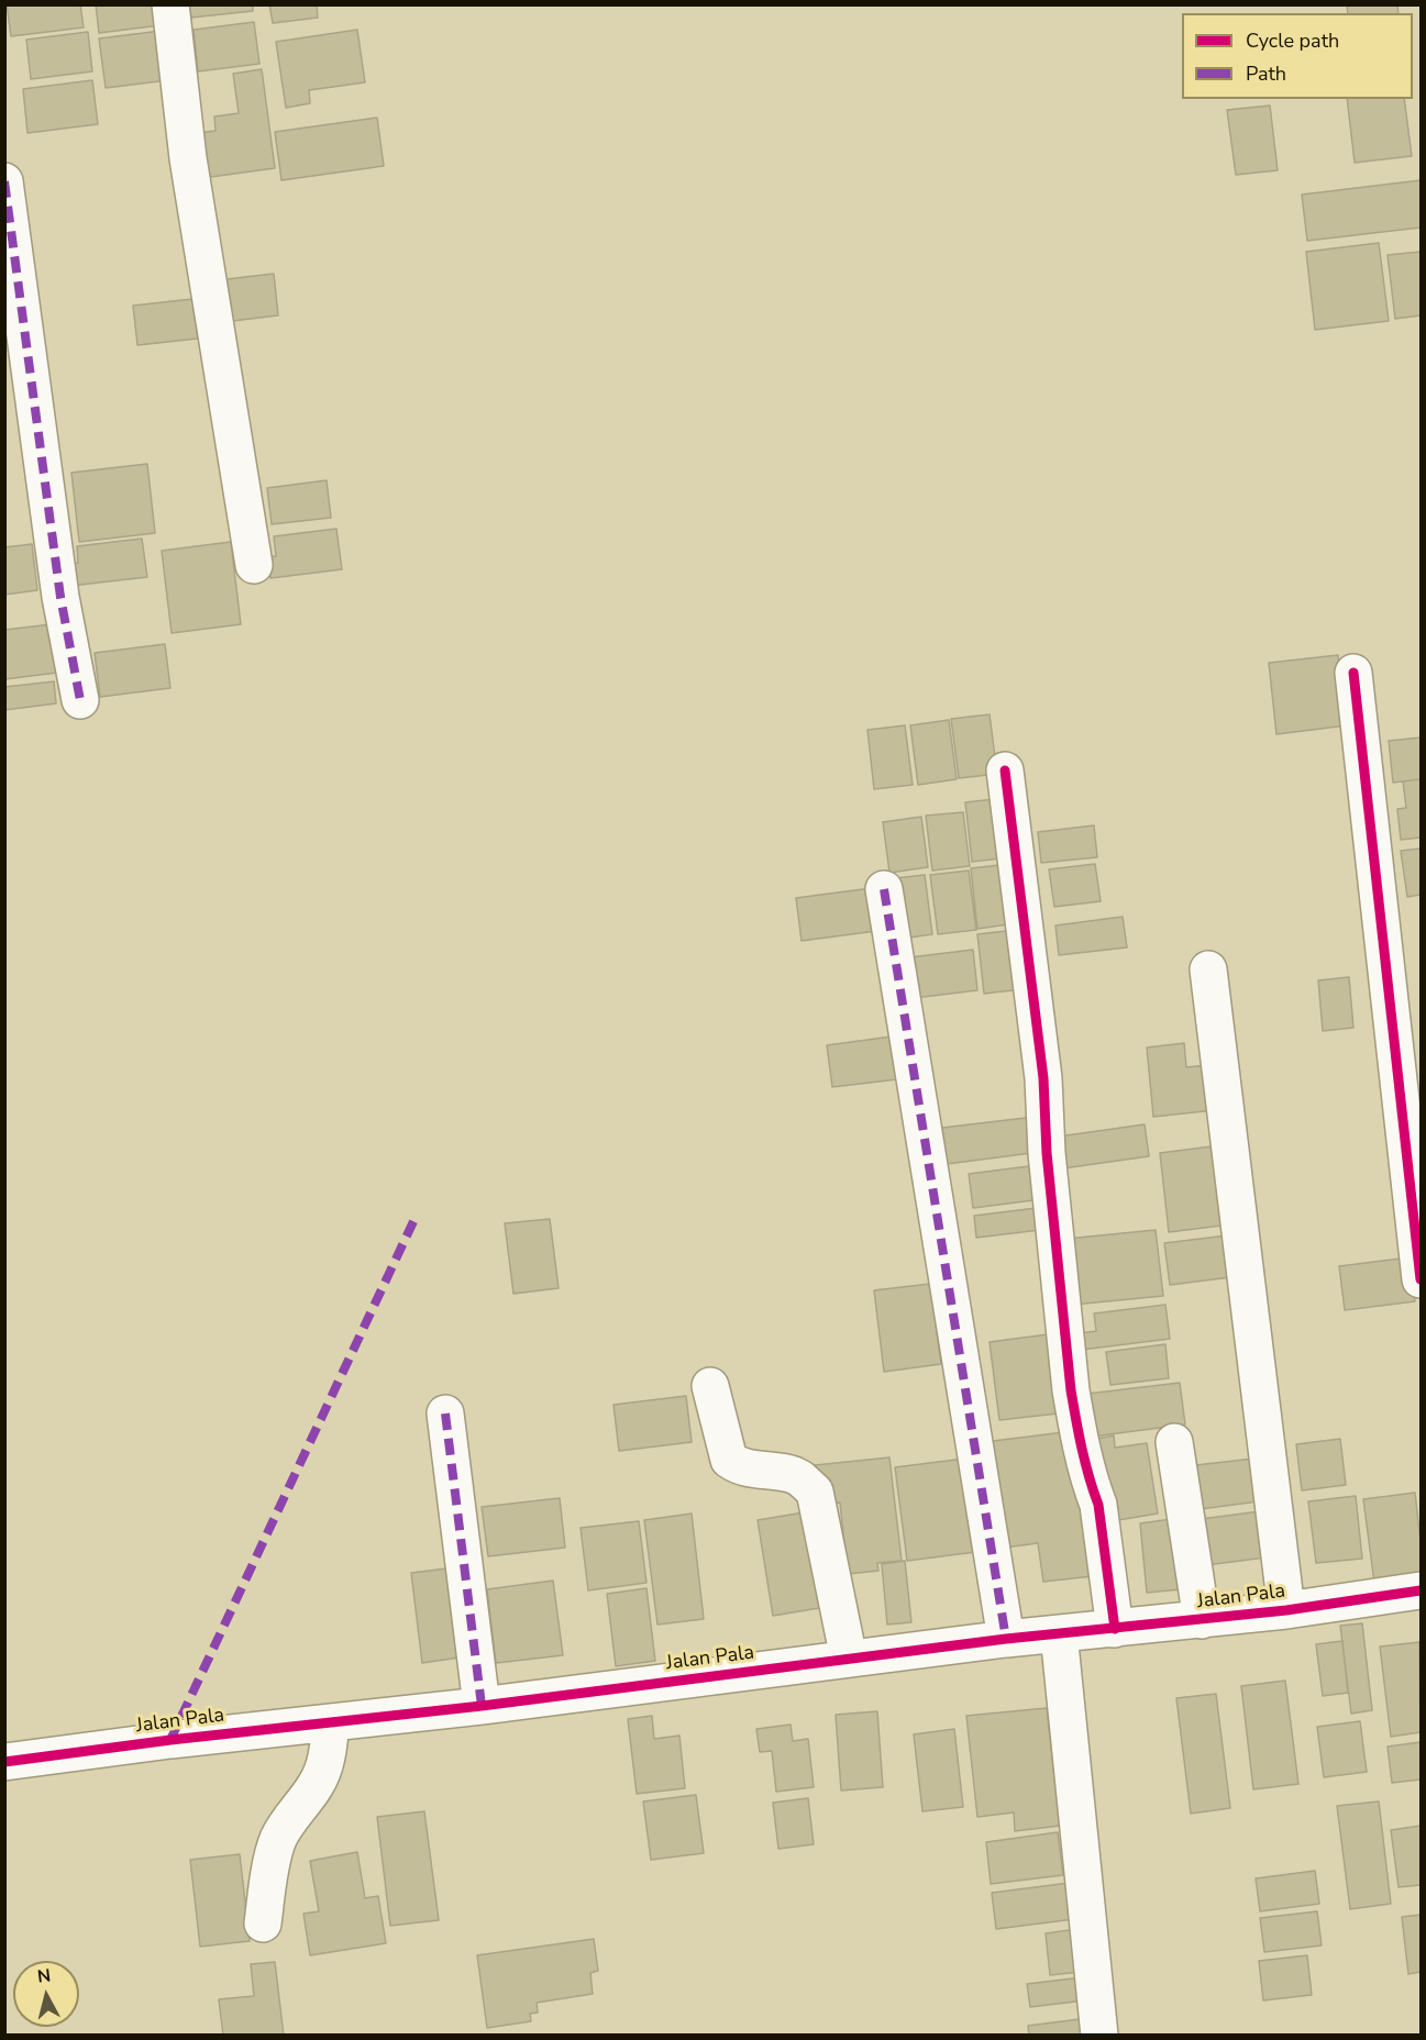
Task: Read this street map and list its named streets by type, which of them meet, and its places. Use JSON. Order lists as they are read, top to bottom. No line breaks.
{"streets":{"street":["Jalan Pala"]},"legend":["Cycle path","Path"],"north":"top"}
